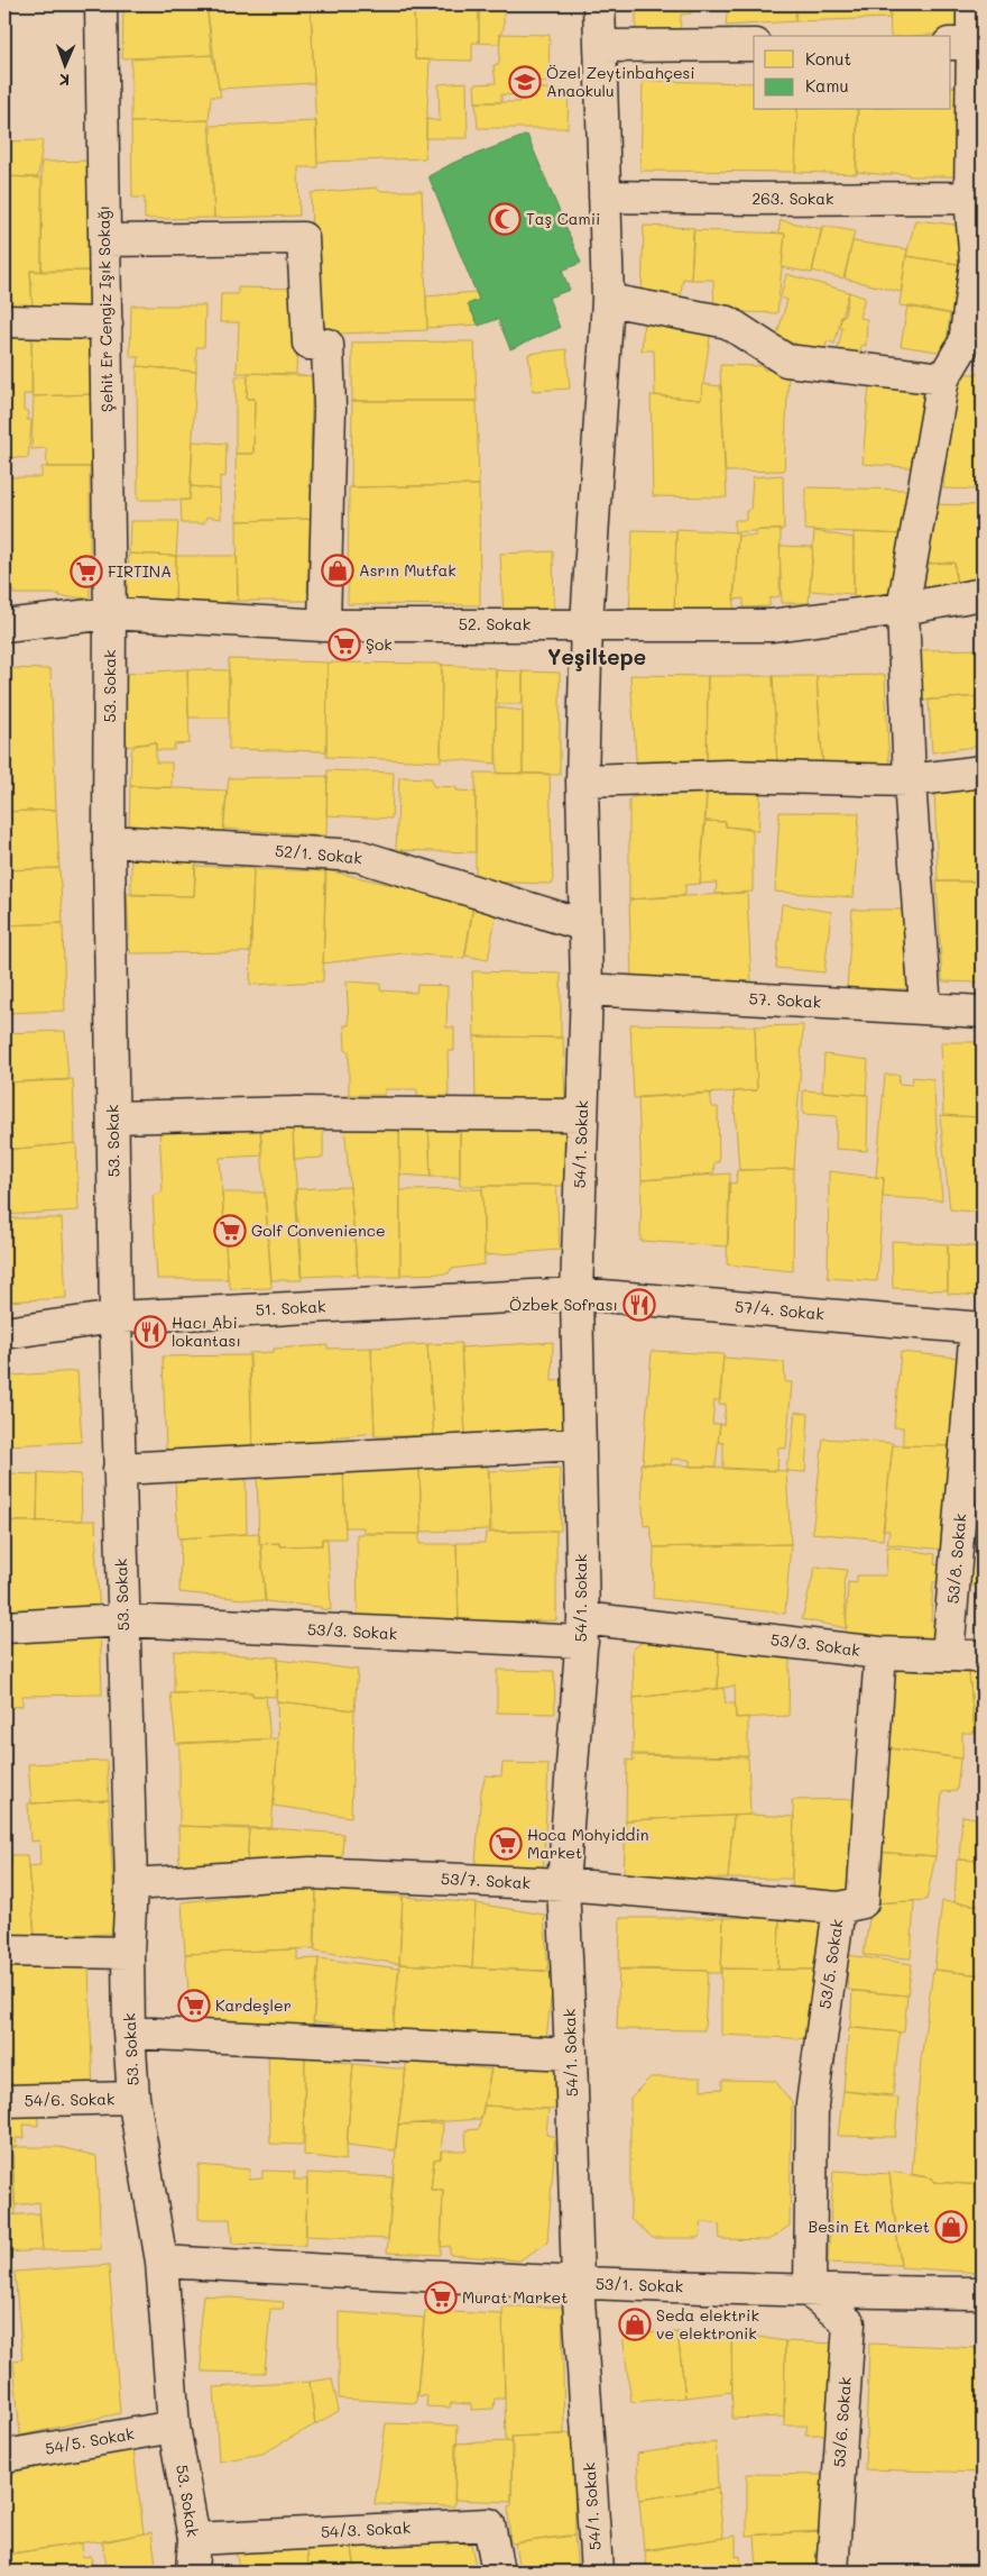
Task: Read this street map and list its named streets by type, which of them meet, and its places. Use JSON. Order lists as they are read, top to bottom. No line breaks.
{"streets":{"street":["263. Sokak","Şehit Er Cengiz Işık Sokağı","52. Sokak","53. Sokak","52/1. Sokak","57. Sokak","54/1. Sokak","51. Sokak","57/4. Sokak","53/8. Sokak","53/3. Sokak","53/7. Sokak","53/5. Sokak","54/6. Sokak","53/1. Sokak","53/6. Sokak","54/5. Sokak","54/3. Sokak"]},"crossings":[["263. Sokak","54/1. Sokak"],["Şehit Er Cengiz Işık Sokağı","52. Sokak"],["Şehit Er Cengiz Işık Sokağı","53. Sokak"],["52. Sokak","53. Sokak"],["52. Sokak","54/1. Sokak"],["53. Sokak","52/1. Sokak"],["53. Sokak","51. Sokak"],["53. Sokak","53/3. Sokak"],["53. Sokak","53/7. Sokak"],["53. Sokak","54/6. Sokak"],["53. Sokak","53/1. Sokak"],["53. Sokak","54/5. Sokak"],["53. Sokak","54/3. Sokak"],["52/1. Sokak","54/1. Sokak"],["57. Sokak","54/1. Sokak"],["54/1. Sokak","51. Sokak"],["54/1. Sokak","57/4. Sokak"],["54/1. Sokak","53/3. Sokak"],["54/1. Sokak","53/7. Sokak"],["54/1. Sokak","53/1. Sokak"],["51. Sokak","57/4. Sokak"],["57/4. Sokak","53/8. Sokak"],["53/8. Sokak","53/3. Sokak"],["53/3. Sokak","53/5. Sokak"],["53/7. Sokak","53/5. Sokak"],["53/5. Sokak","53/1. Sokak"],["53/5. Sokak","53/6. Sokak"],["53/1. Sokak","53/6. Sokak"]],"districts":["Yeşiltepe"],"places":{"school or university":["Özel Zeytinbahçesi Anaokulu"],"mosque":["Taş Camii"],"shop":["Asrın Mutfak","Besin Et Market","Seda elektrik ve elektronik"],"supermarket":["FIRTINA","Şok","Golf Convenience","Hoca Mohyiddin Market","Kardeşler","Murat Market"],"restaurant":["Özbek Sofrası","Hacı Abi lokantası"]},"legend":["Konut","Kamu"],"north":"bottom"}
